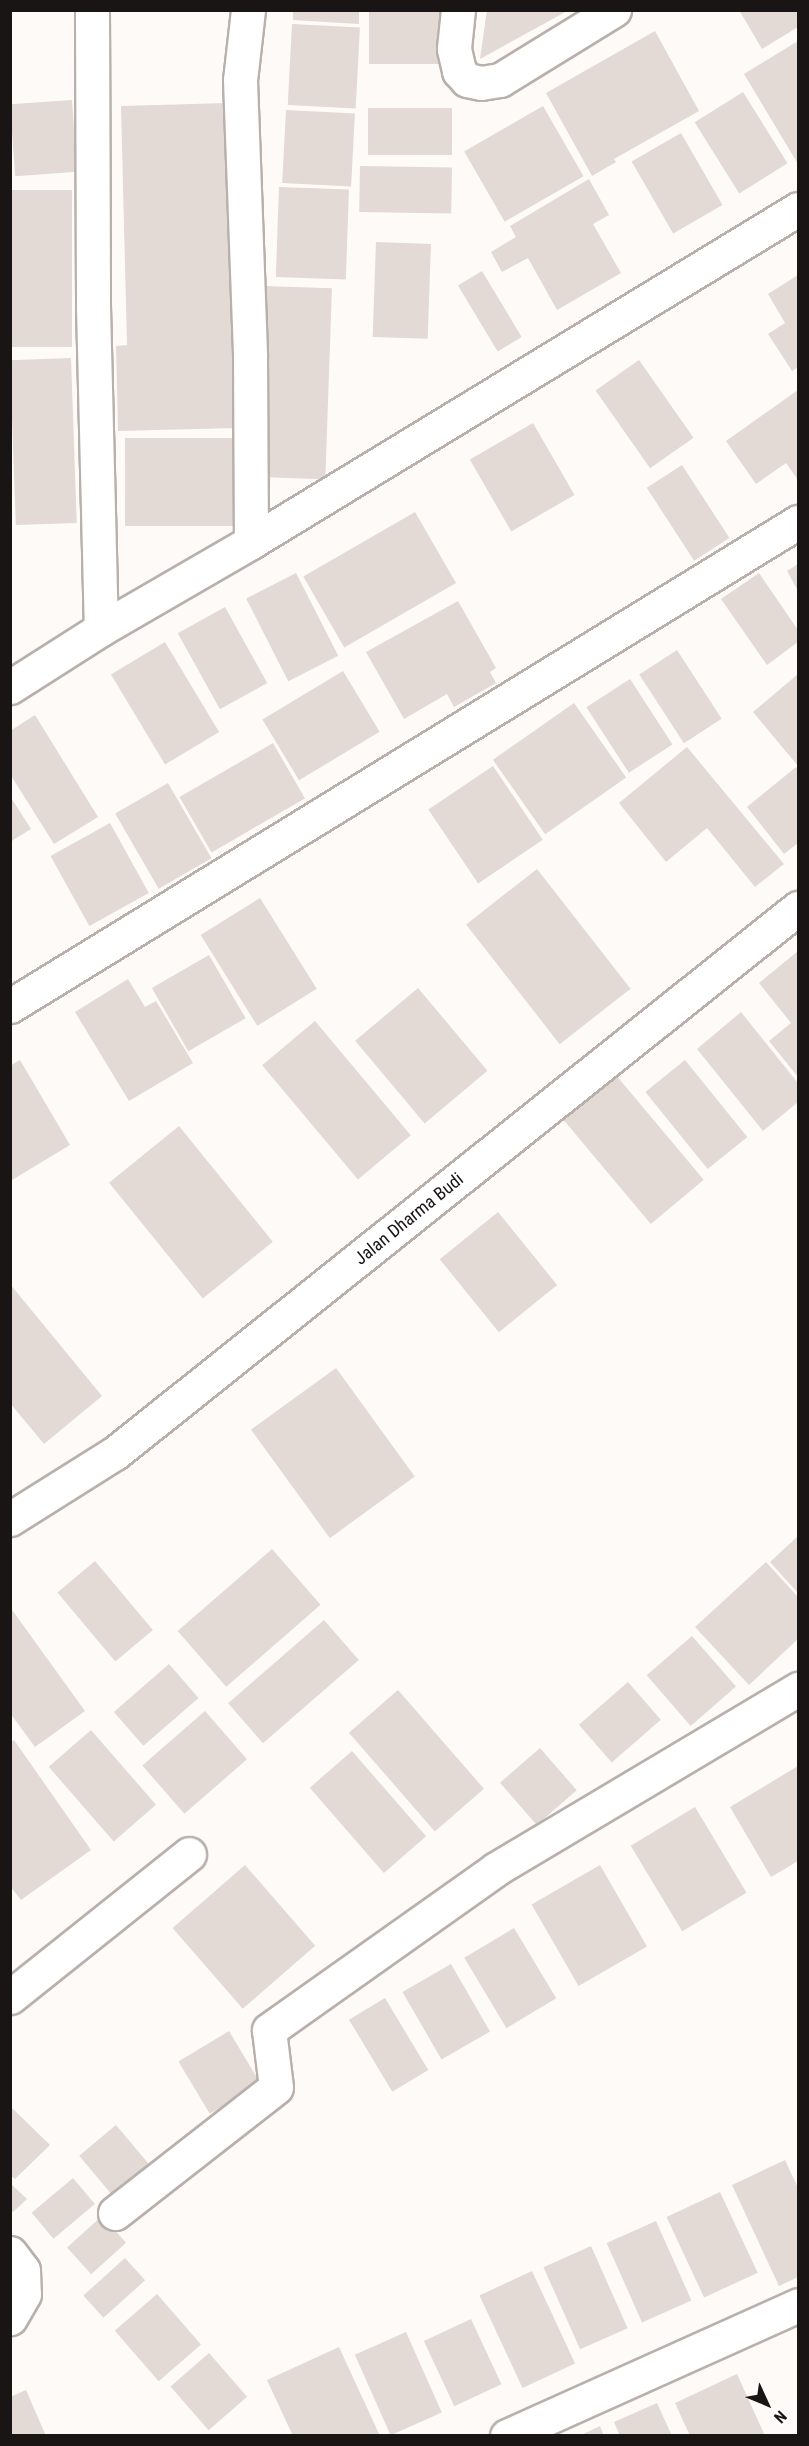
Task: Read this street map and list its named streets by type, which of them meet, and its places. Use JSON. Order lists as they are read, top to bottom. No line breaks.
{"streets":{"street":["Jalan Dharma Budi"]},"north":"bottom right"}
